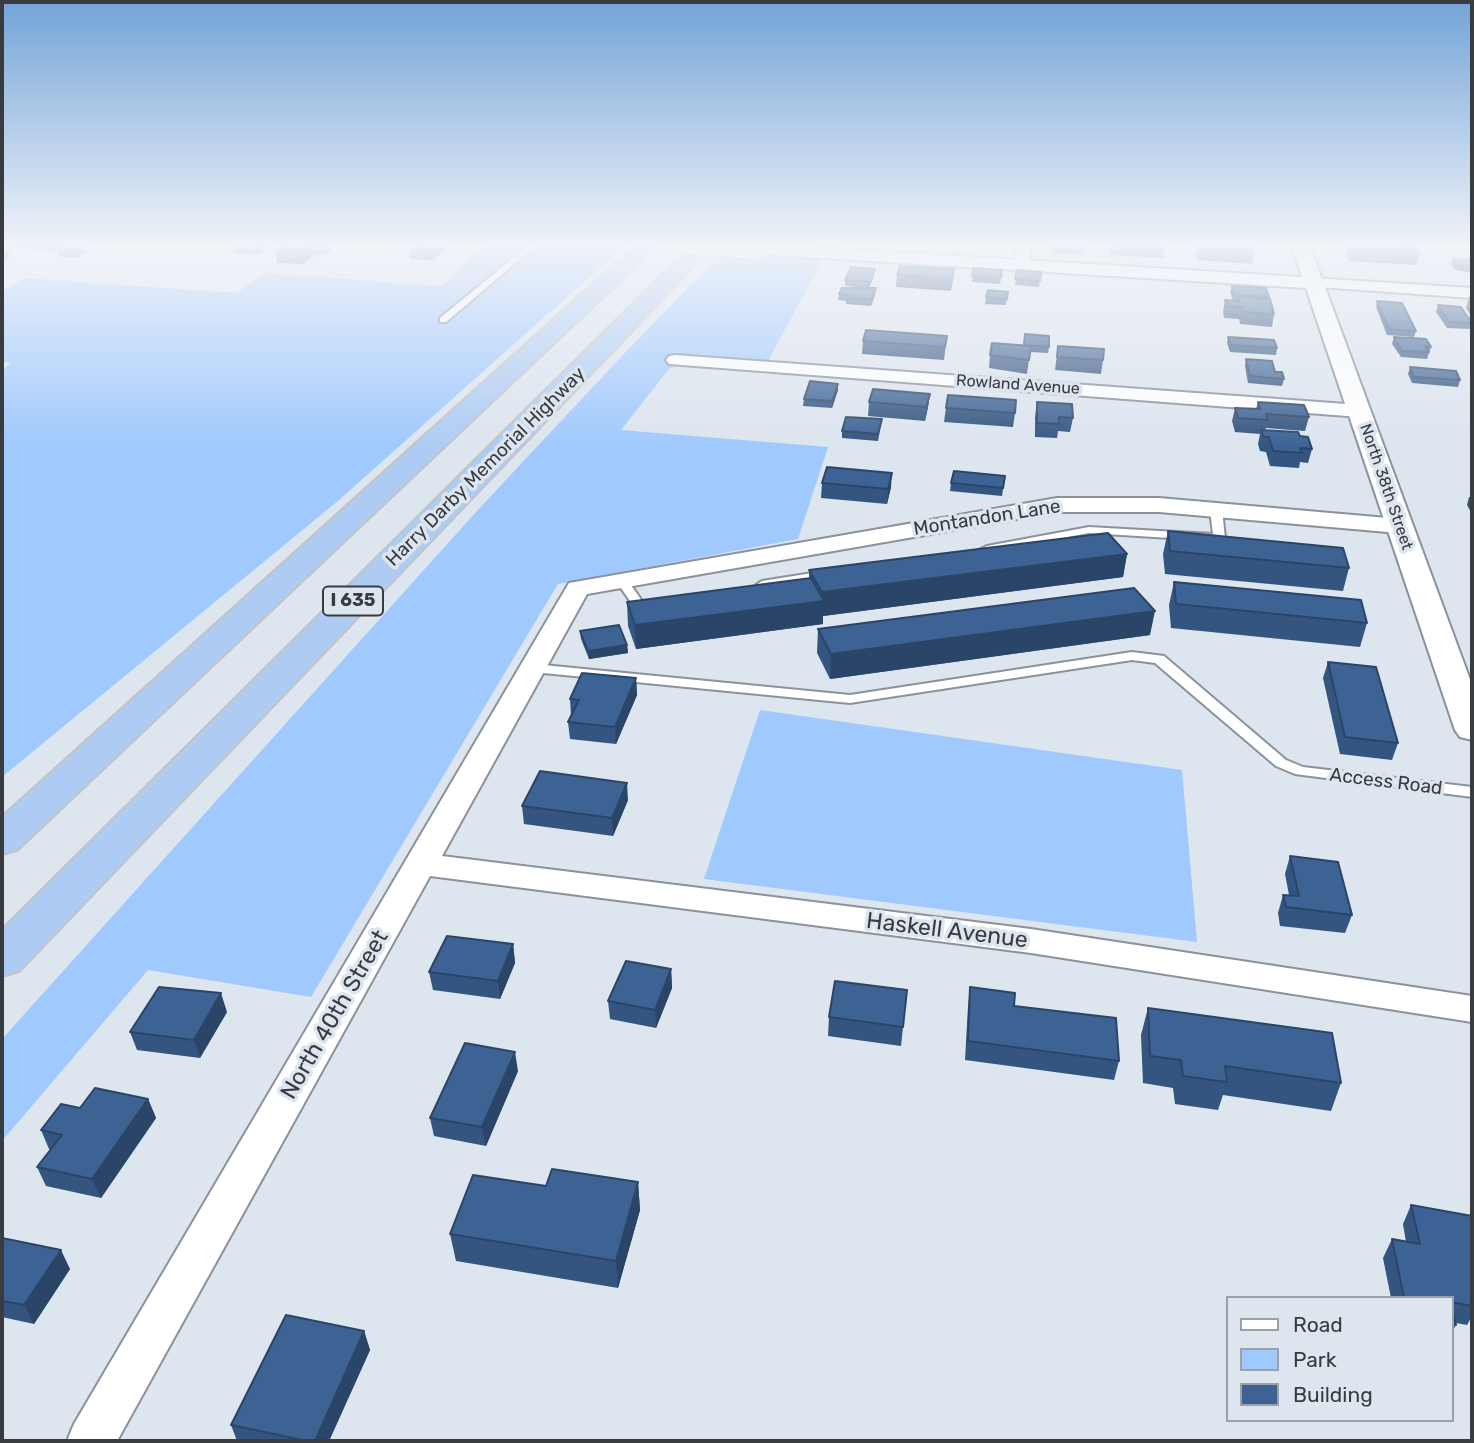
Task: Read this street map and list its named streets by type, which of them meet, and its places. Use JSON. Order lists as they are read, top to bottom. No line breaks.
{"streets":{"highway":["Harry Darby Memorial Highway","I 635"],"street":["Rowland Avenue","North 38th Street","Montandon Lane","Haskell Avenue","North 40th Street"],"lane":["Access Road"]},"crossings":[["Rowland Avenue","North 38th Street"],["North 38th Street","Montandon Lane"],["Montandon Lane","North 40th Street"],["Access Road","North 40th Street"],["Haskell Avenue","North 40th Street"]],"legend":["Road","Park","Building"]}
